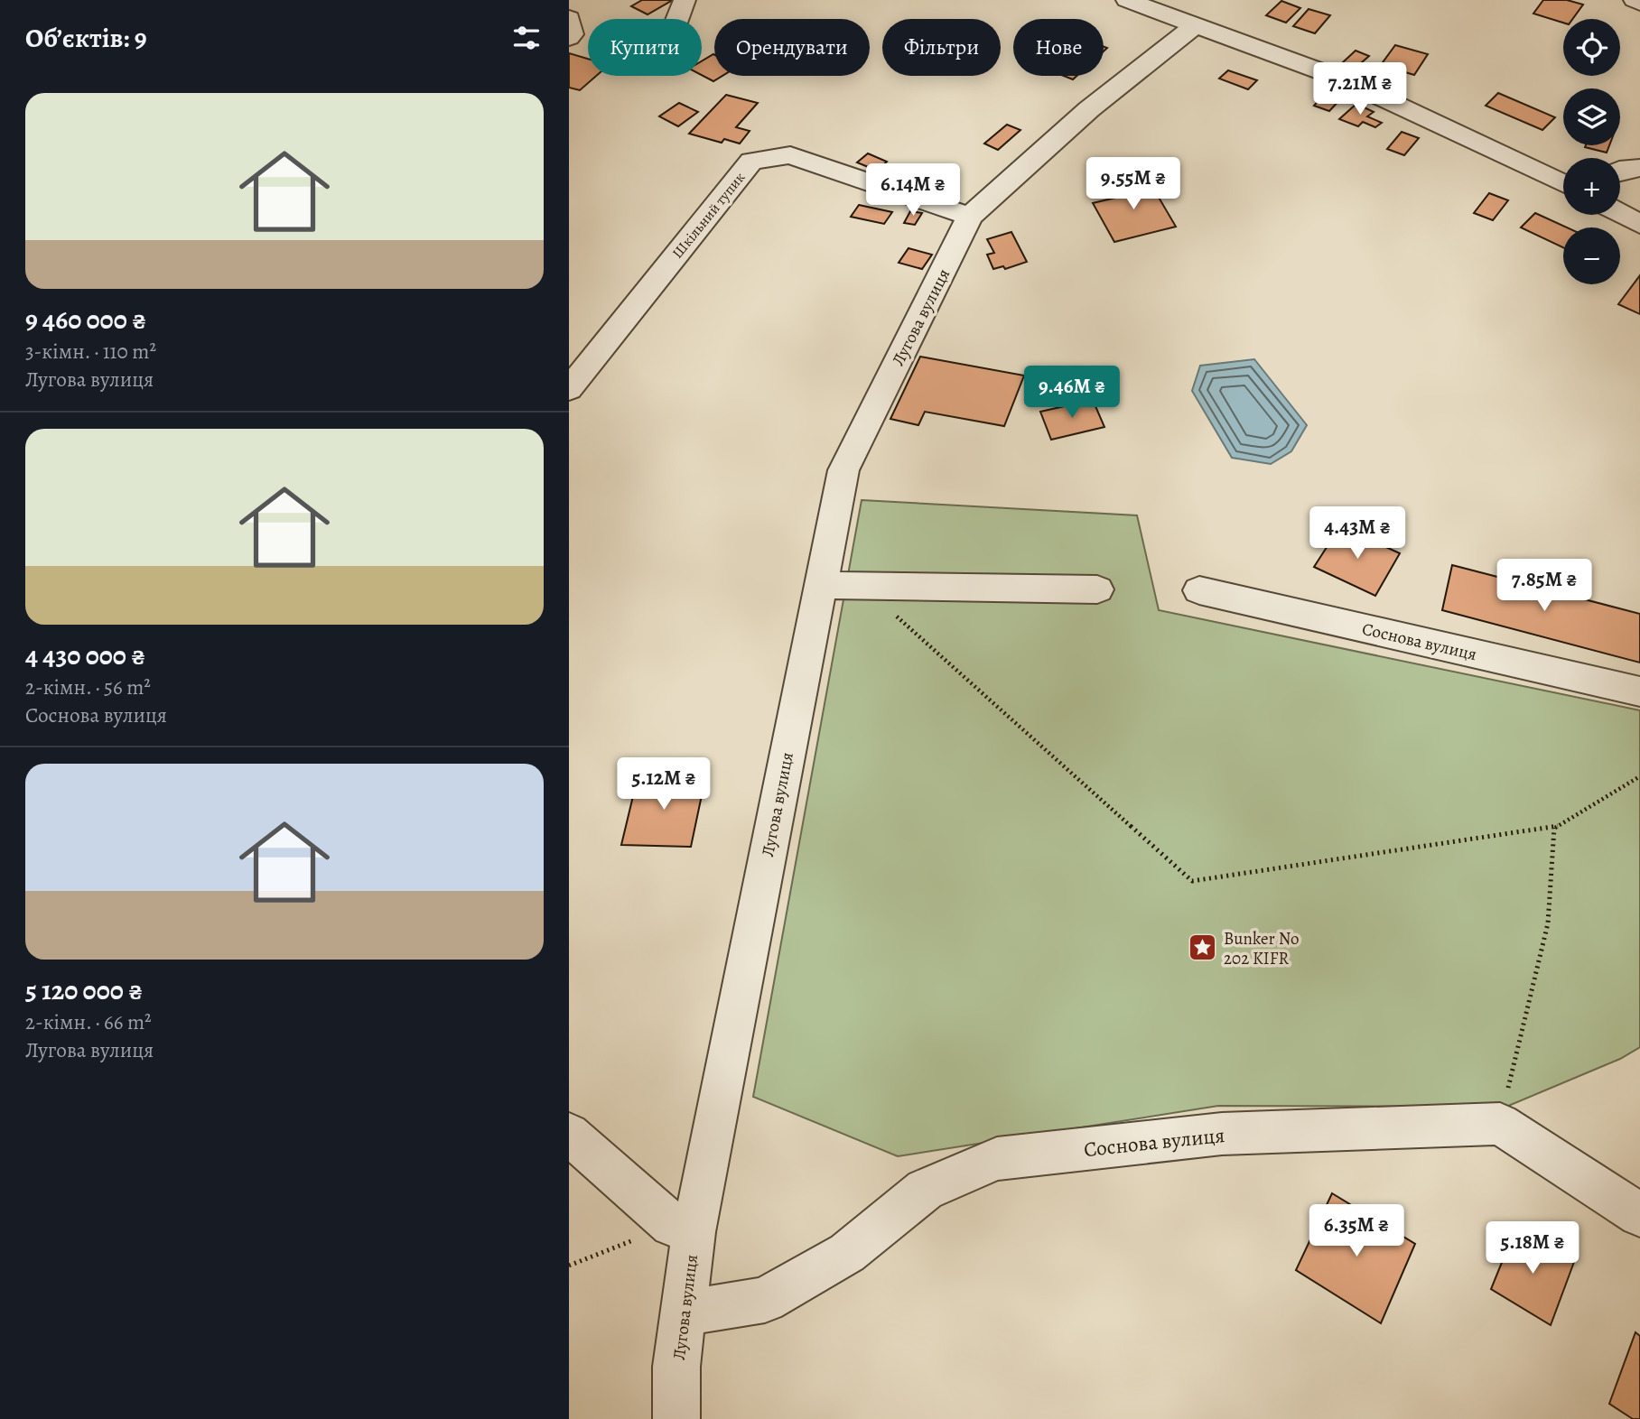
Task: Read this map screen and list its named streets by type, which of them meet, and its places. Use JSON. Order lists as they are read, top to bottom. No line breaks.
{"streets":{"street":["Шкільний тупик","Лугова вулиця","Соснова вулиця"]},"crossings":[["Шкільний тупик","Лугова вулиця"],["Лугова вулиця","Соснова вулиця"]],"places":{"place":["Bunker No 202 KIFR"]},"page":{"heading":"Об’єктів: 9","map_buttons":["+","−"],"chip":["Купити","Орендувати","Фільтри","Нове"],"price":["7.21M ₴","9.55M ₴","6.14M ₴","9.46M ₴","4.43M ₴","7.85M ₴","5.12M ₴","6.35M ₴","5.18M ₴"],"list":[{"name":"9 460 000 ₴","note":"3-кімн. · 110 m² · Лугова вулиця"},{"name":"4 430 000 ₴","note":"2-кімн. · 56 m² · Соснова вулиця"},{"name":"5 120 000 ₴","note":"2-кімн. · 66 m² · Лугова вулиця"}]}}
